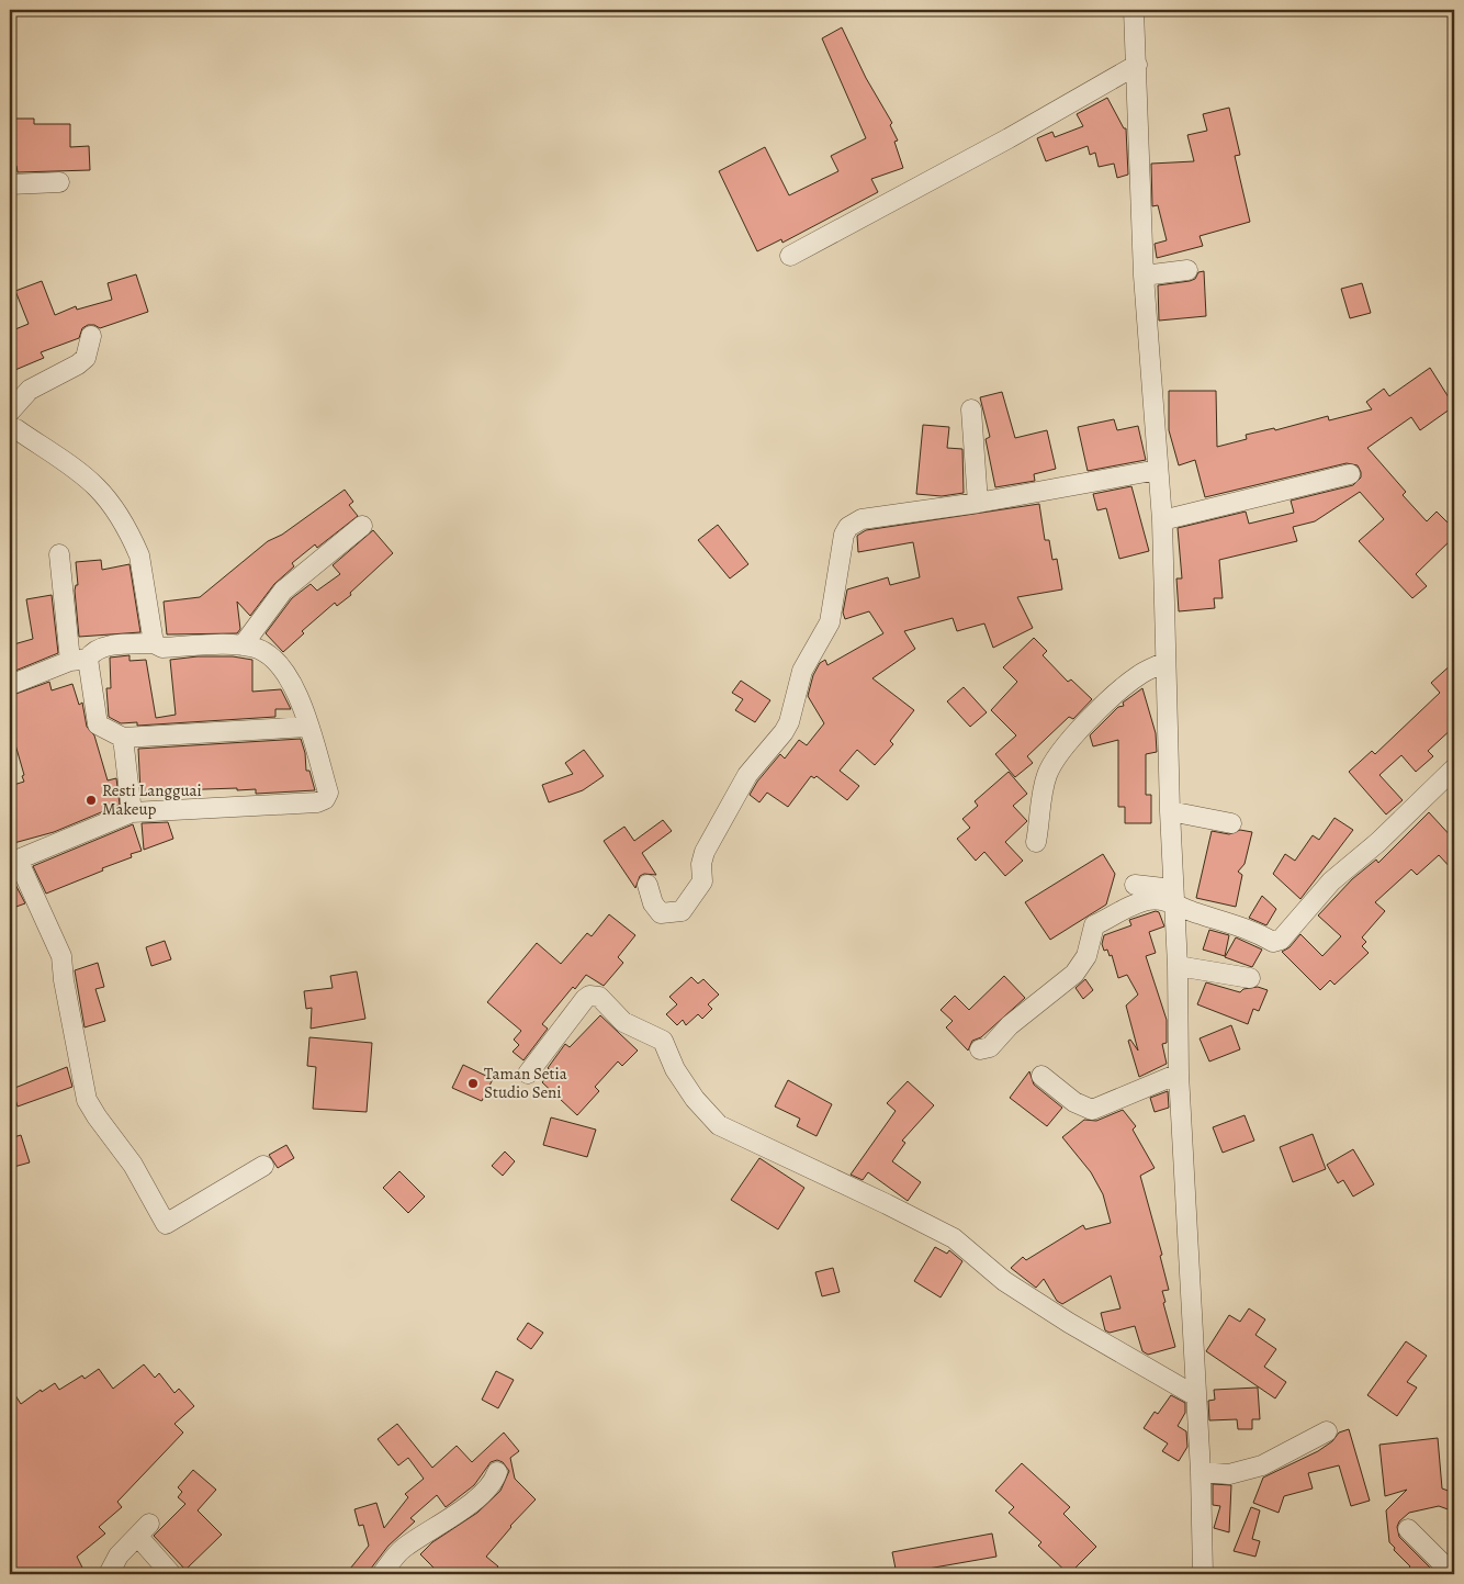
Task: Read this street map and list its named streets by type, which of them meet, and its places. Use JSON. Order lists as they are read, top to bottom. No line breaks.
{"places":["Resti Langguai Makeup","Taman Setia Studio Seni"]}
